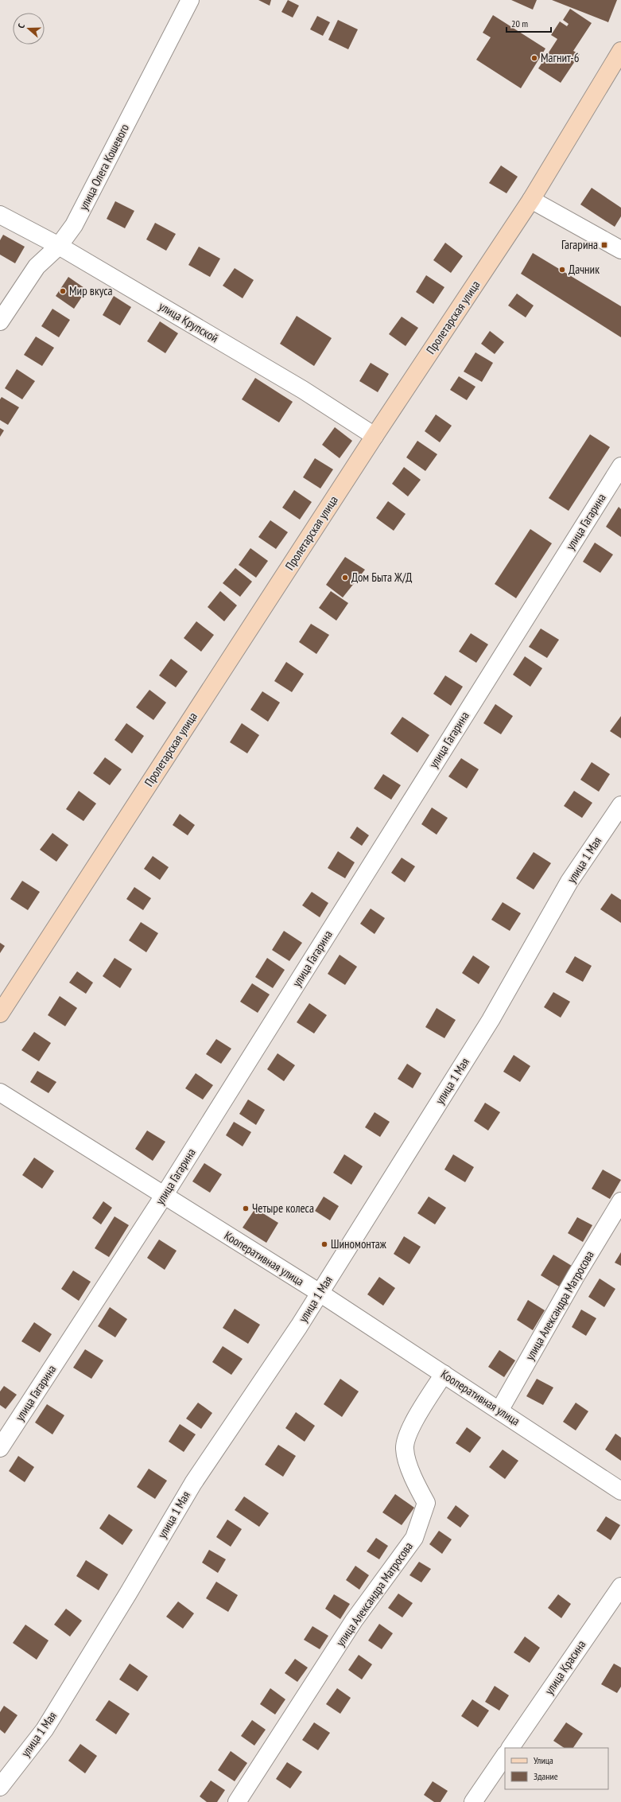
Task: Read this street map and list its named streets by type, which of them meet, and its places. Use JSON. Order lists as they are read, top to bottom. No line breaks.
{"streets":{"main road":["Пролетарская улица"],"street":["улица Олега Кошевого","улица Крупской","улица Гагарина","улица 1 Мая","Кооперативная улица","улица Александра Матросова","улица Красина"]},"crossings":[["улица Олега Кошевого","улица Крупской"],["Пролетарская улица","улица Крупской"],["улица Гагарина","Кооперативная улица"],["улица 1 Мая","Кооперативная улица"],["Кооперативная улица","улица Александра Матросова"]],"places":{"other":["Магнит-6","Дачник","Мир вкуса","Дом Быта Ж/Д","Четыре колеса","Шиномонтаж"],"transit":["Гагарина"]},"legend":["Улица","Здание"],"scale_bar":"20 m","north":"left"}
